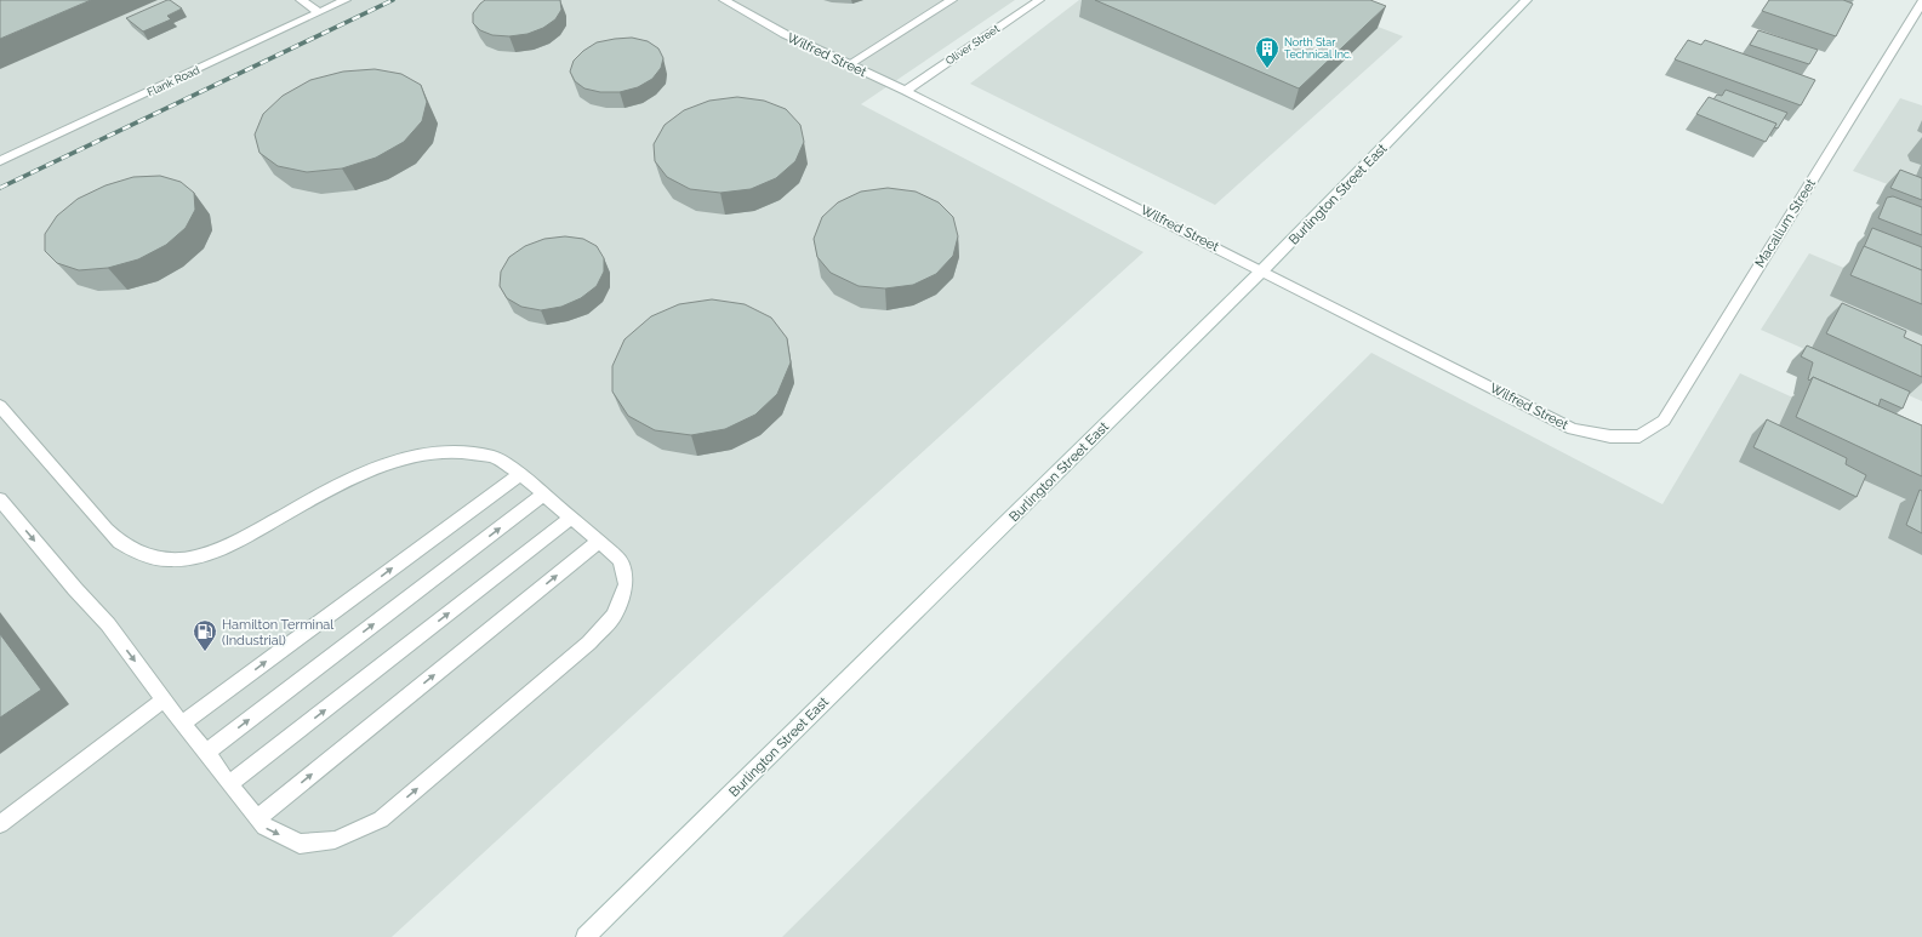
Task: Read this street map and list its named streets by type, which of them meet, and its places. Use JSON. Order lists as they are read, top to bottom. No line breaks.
{"streets":{"street":["Oliver Street","Wilfred Street","Flank Road","Burlington Street East","Macallum Street"]},"crossings":[["Oliver Street","Wilfred Street"],["Wilfred Street","Burlington Street East"],["Wilfred Street","Macallum Street"]],"places":{"building":["North Star Technical Inc."],"fuel station":["Hamilton Terminal (Industrial)"]}}
